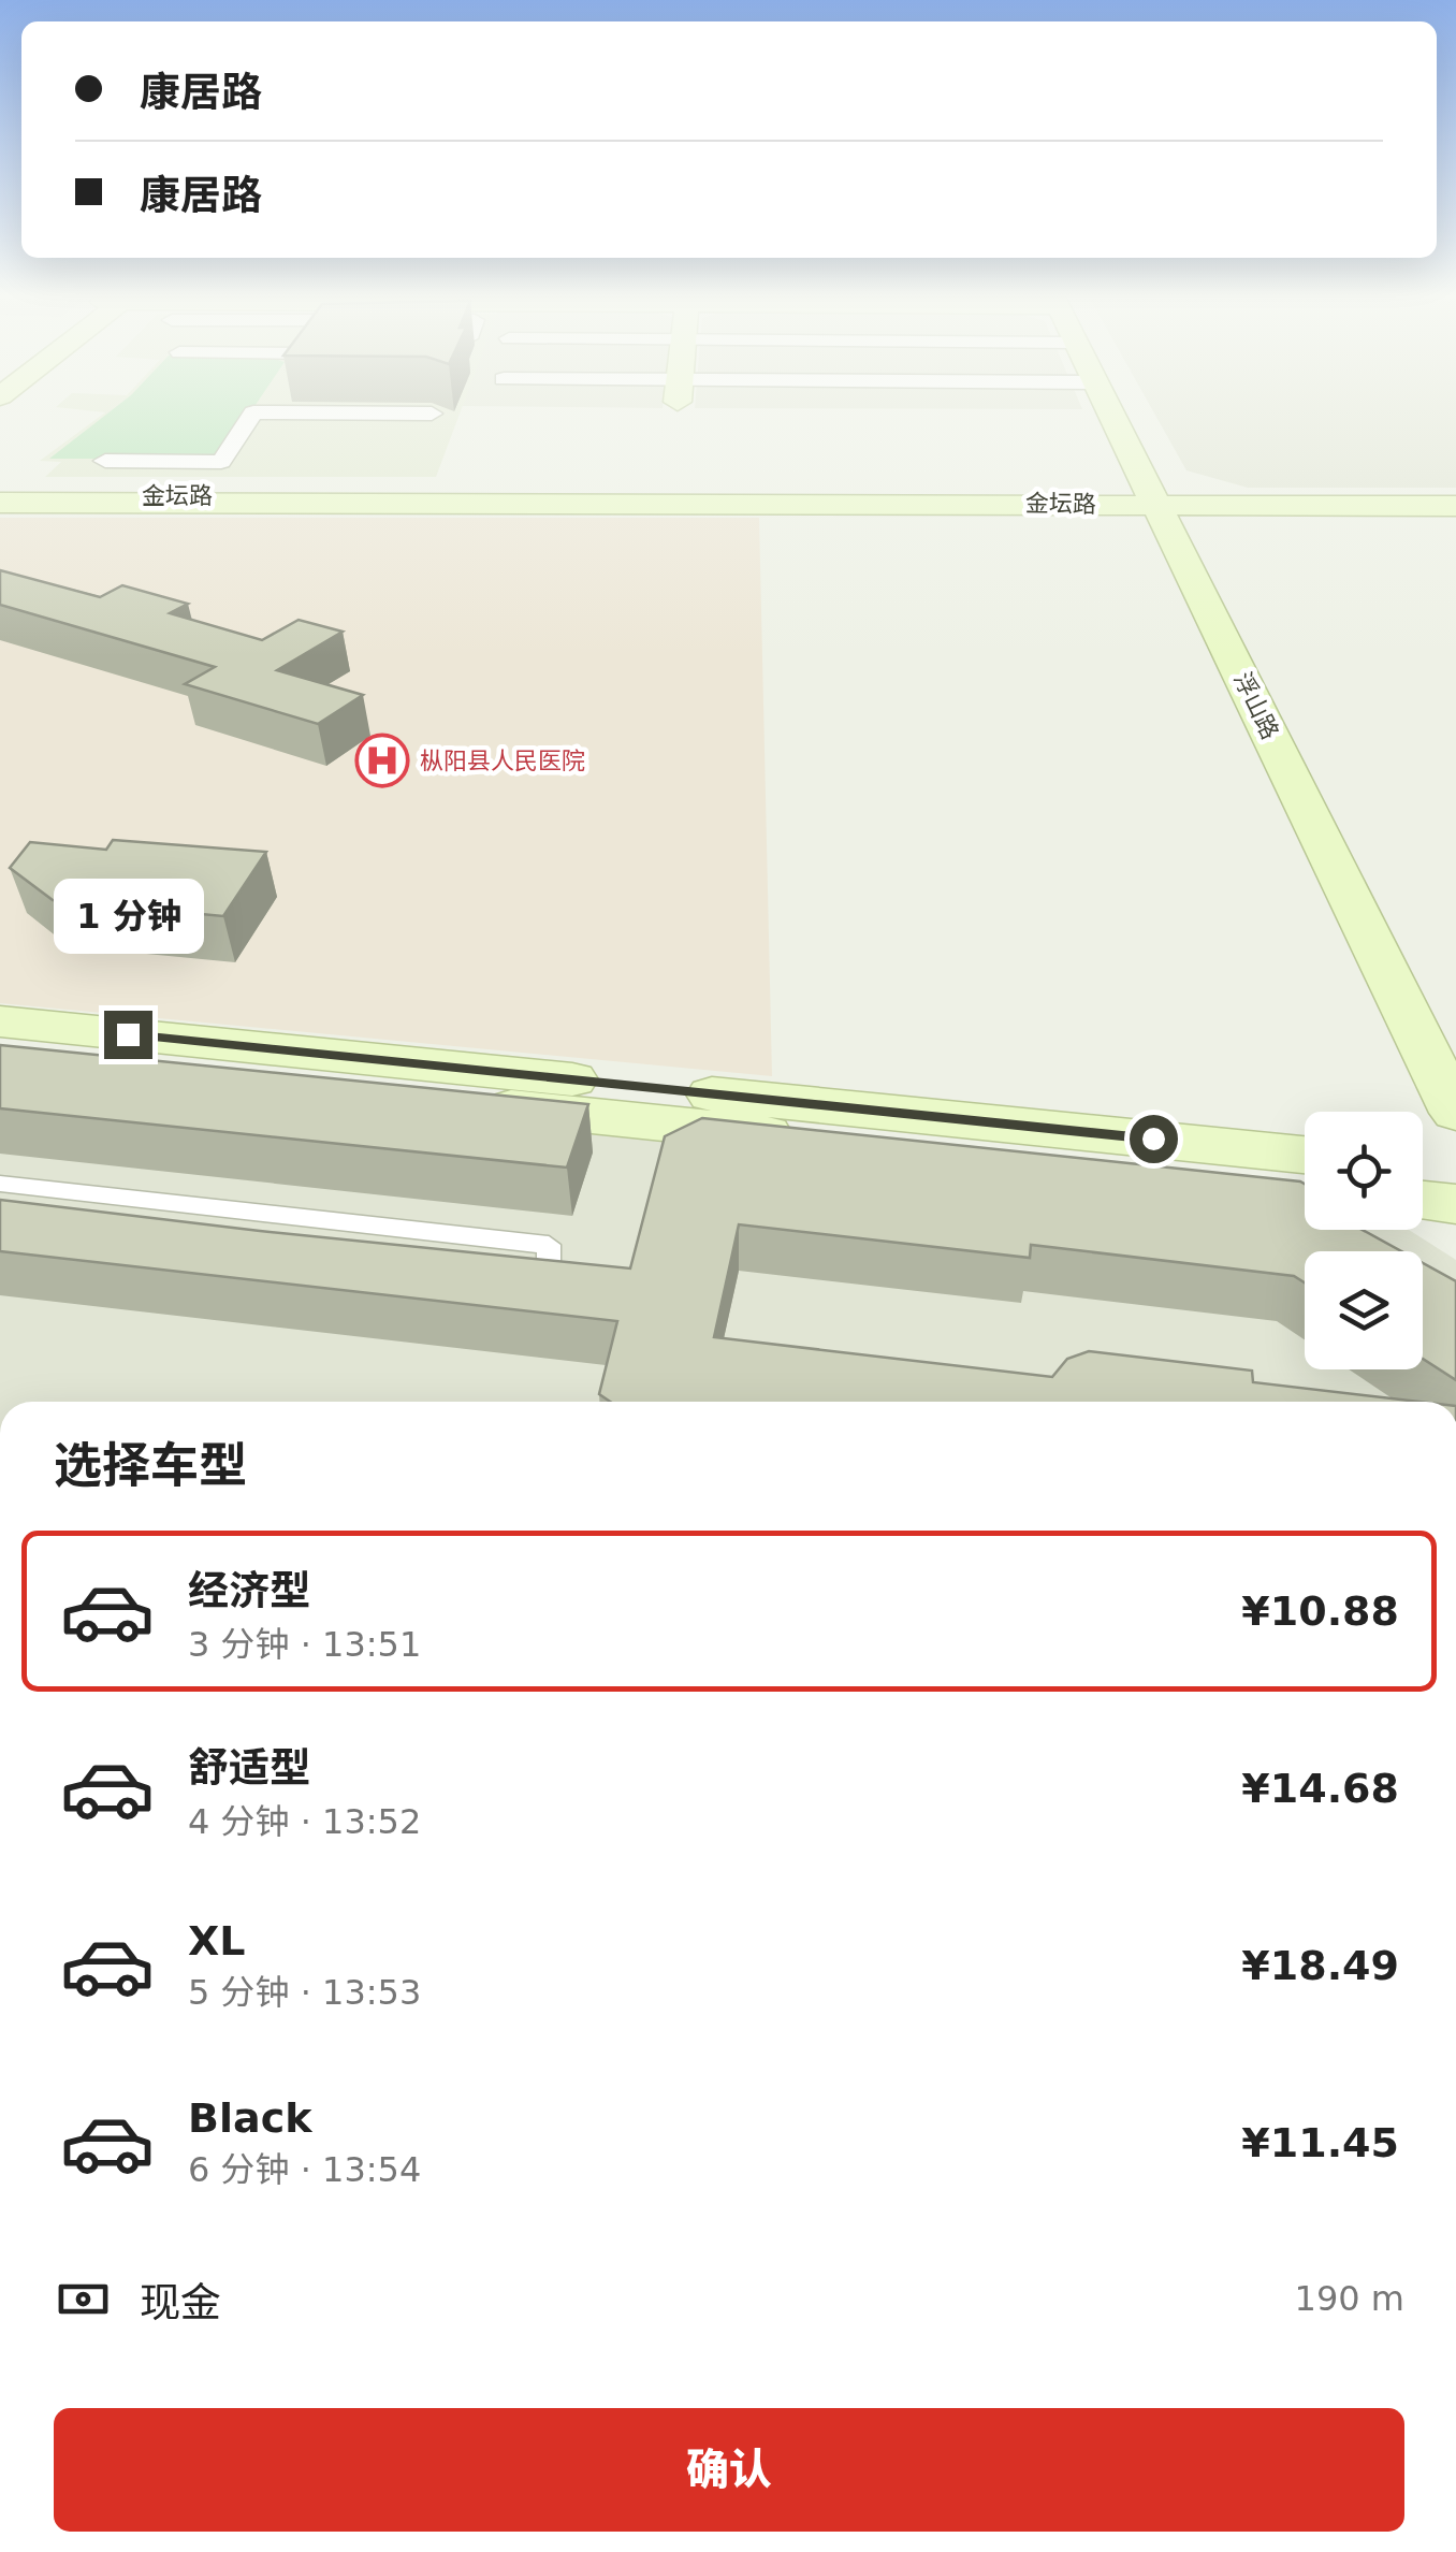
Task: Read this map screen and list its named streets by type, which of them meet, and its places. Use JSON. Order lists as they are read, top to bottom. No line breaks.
{"streets":{"main road":["金坛路","浮山路"]},"crossings":[["金坛路","浮山路"]],"places":{"hospital":["枞阳县人民医院"]},"page":{"banner":["康居路","康居路"],"bubble":"1 分钟","heading":"选择车型","list":[{"name":"经济型","note":"3 分钟 · 13:51","value":"¥10.88"},{"name":"舒适型","note":"4 分钟 · 13:52","value":"¥14.68"},{"name":"XL","note":"5 分钟 · 13:53","value":"¥18.49"},{"name":"Black","note":"6 分钟 · 13:54","value":"¥11.45"}],"pay":["现金","190 m"],"buttons":"确认"}}
